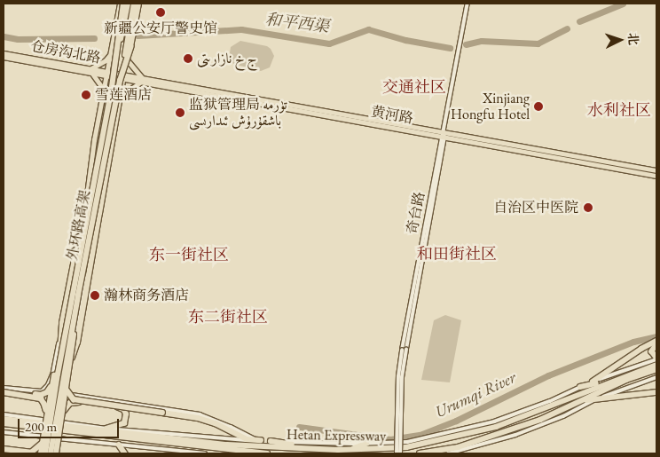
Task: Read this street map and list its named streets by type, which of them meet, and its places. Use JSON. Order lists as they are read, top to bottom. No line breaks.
{"streets":{"highway":["外环路高架","Hetan Expressway"],"main road":["仓房沟北路","黄河路"],"street":["奇台路"]},"crossings":[["仓房沟北路","黄河路"],["仓房沟北路","外环路高架"],["黄河路","奇台路"],["黄河路","外环路高架"]],"districts":["交通社区","水利社区","和田街社区","东一街社区","东二街社区"],"water":["和平西渠","Urumqi River"],"places":["新疆公安厅警史馆","ج خ نازارىتى","雪莲酒店","Xinjiang Hongfu Hotel","监狱管理局 تۈرمە باشقۇرۇش ئىدارىسى","自治区中医院","瀚林商务酒店"],"scale_bar":"200 m","north":"right"}
